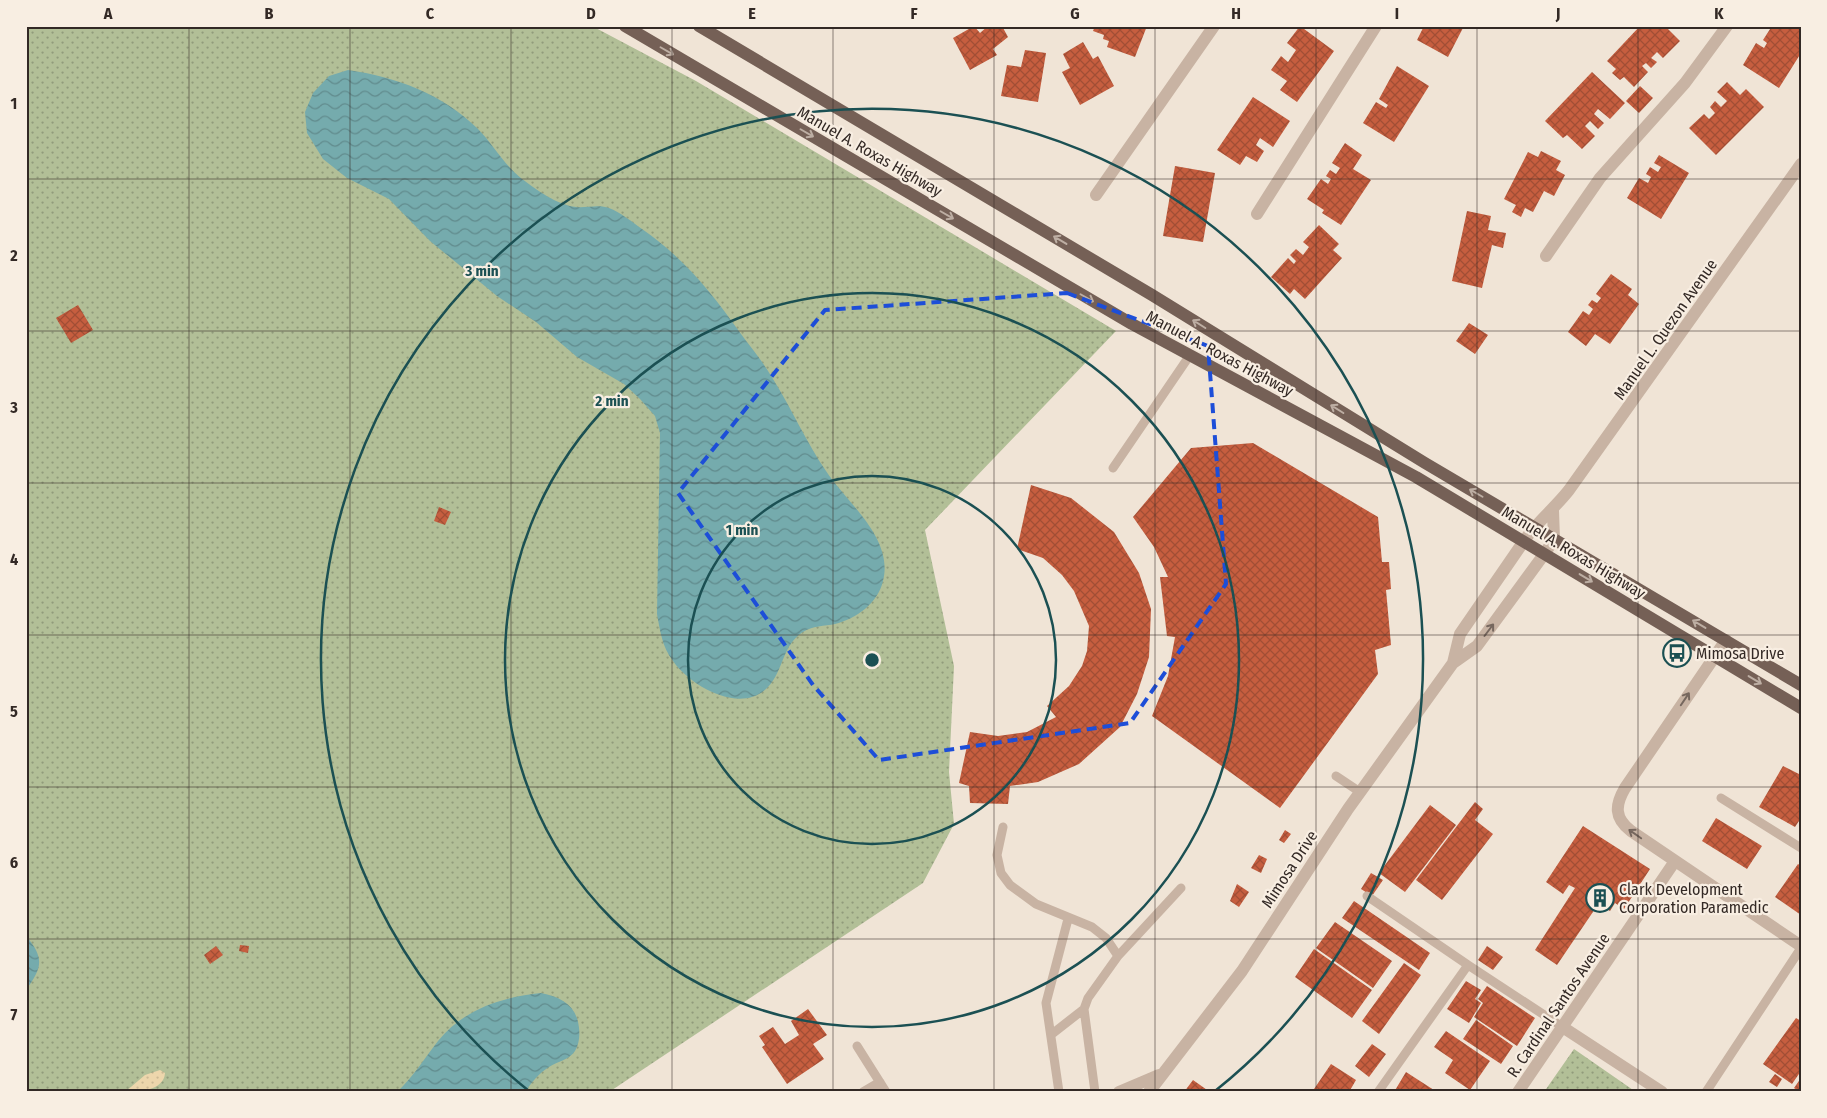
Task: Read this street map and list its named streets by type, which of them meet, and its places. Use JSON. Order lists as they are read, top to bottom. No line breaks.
{"streets":{"main road":["Manuel A. Roxas Highway"],"street":["Manuel L. Quezon Avenue","Mimosa Drive","R. Cardinal Santos Avenue"]},"crossings":[["Manuel A. Roxas Highway","Manuel L. Quezon Avenue"],["Manuel A. Roxas Highway","Mimosa Drive"],["Manuel L. Quezon Avenue","Mimosa Drive"]],"places":{"bus stop":["Mimosa Drive"],"building":["Clark Development Corporation Paramedic"]},"grid":{"columns":["A","B","C","D","E","F","G","H","I","J","K"],"rows":["1","2","3","4","5","6","7"]},"rings":["3 min","2 min","1 min"]}
